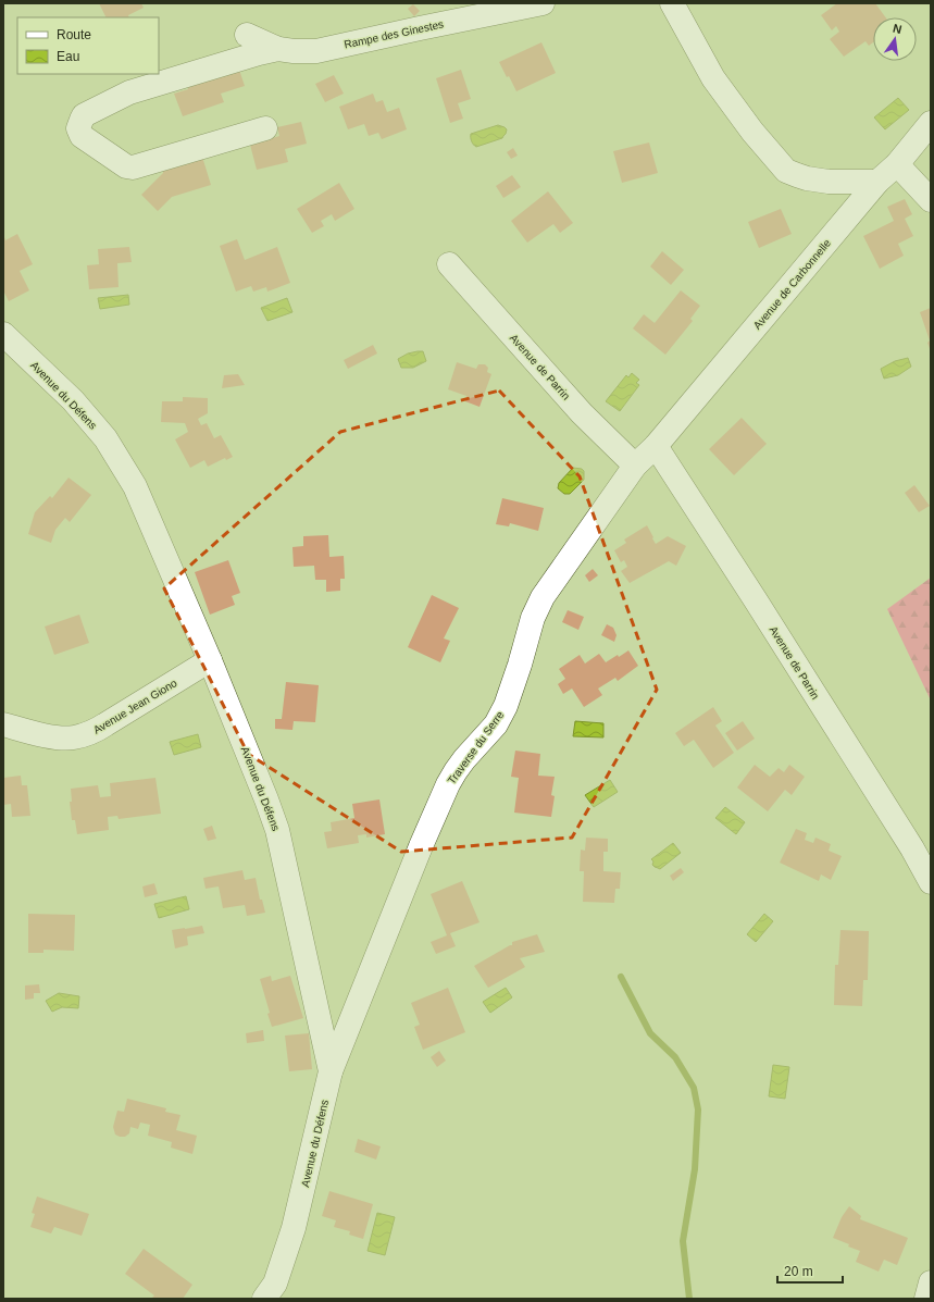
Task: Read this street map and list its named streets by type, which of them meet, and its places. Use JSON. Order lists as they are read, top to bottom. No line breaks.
{"streets":{"street":["Rampe des Ginestes","Avenue de Carbonnelle","Avenue de Parrin","Avenue du Défens","Avenue Jean Giono","Traverse du Serre"]},"crossings":[["Avenue de Carbonnelle","Avenue de Parrin"],["Avenue de Carbonnelle","Traverse du Serre"],["Avenue de Parrin","Traverse du Serre"],["Avenue du Défens","Avenue Jean Giono"],["Avenue du Défens","Traverse du Serre"]],"legend":["Route","Eau"],"scale_bar":"20 m","north":"top"}
